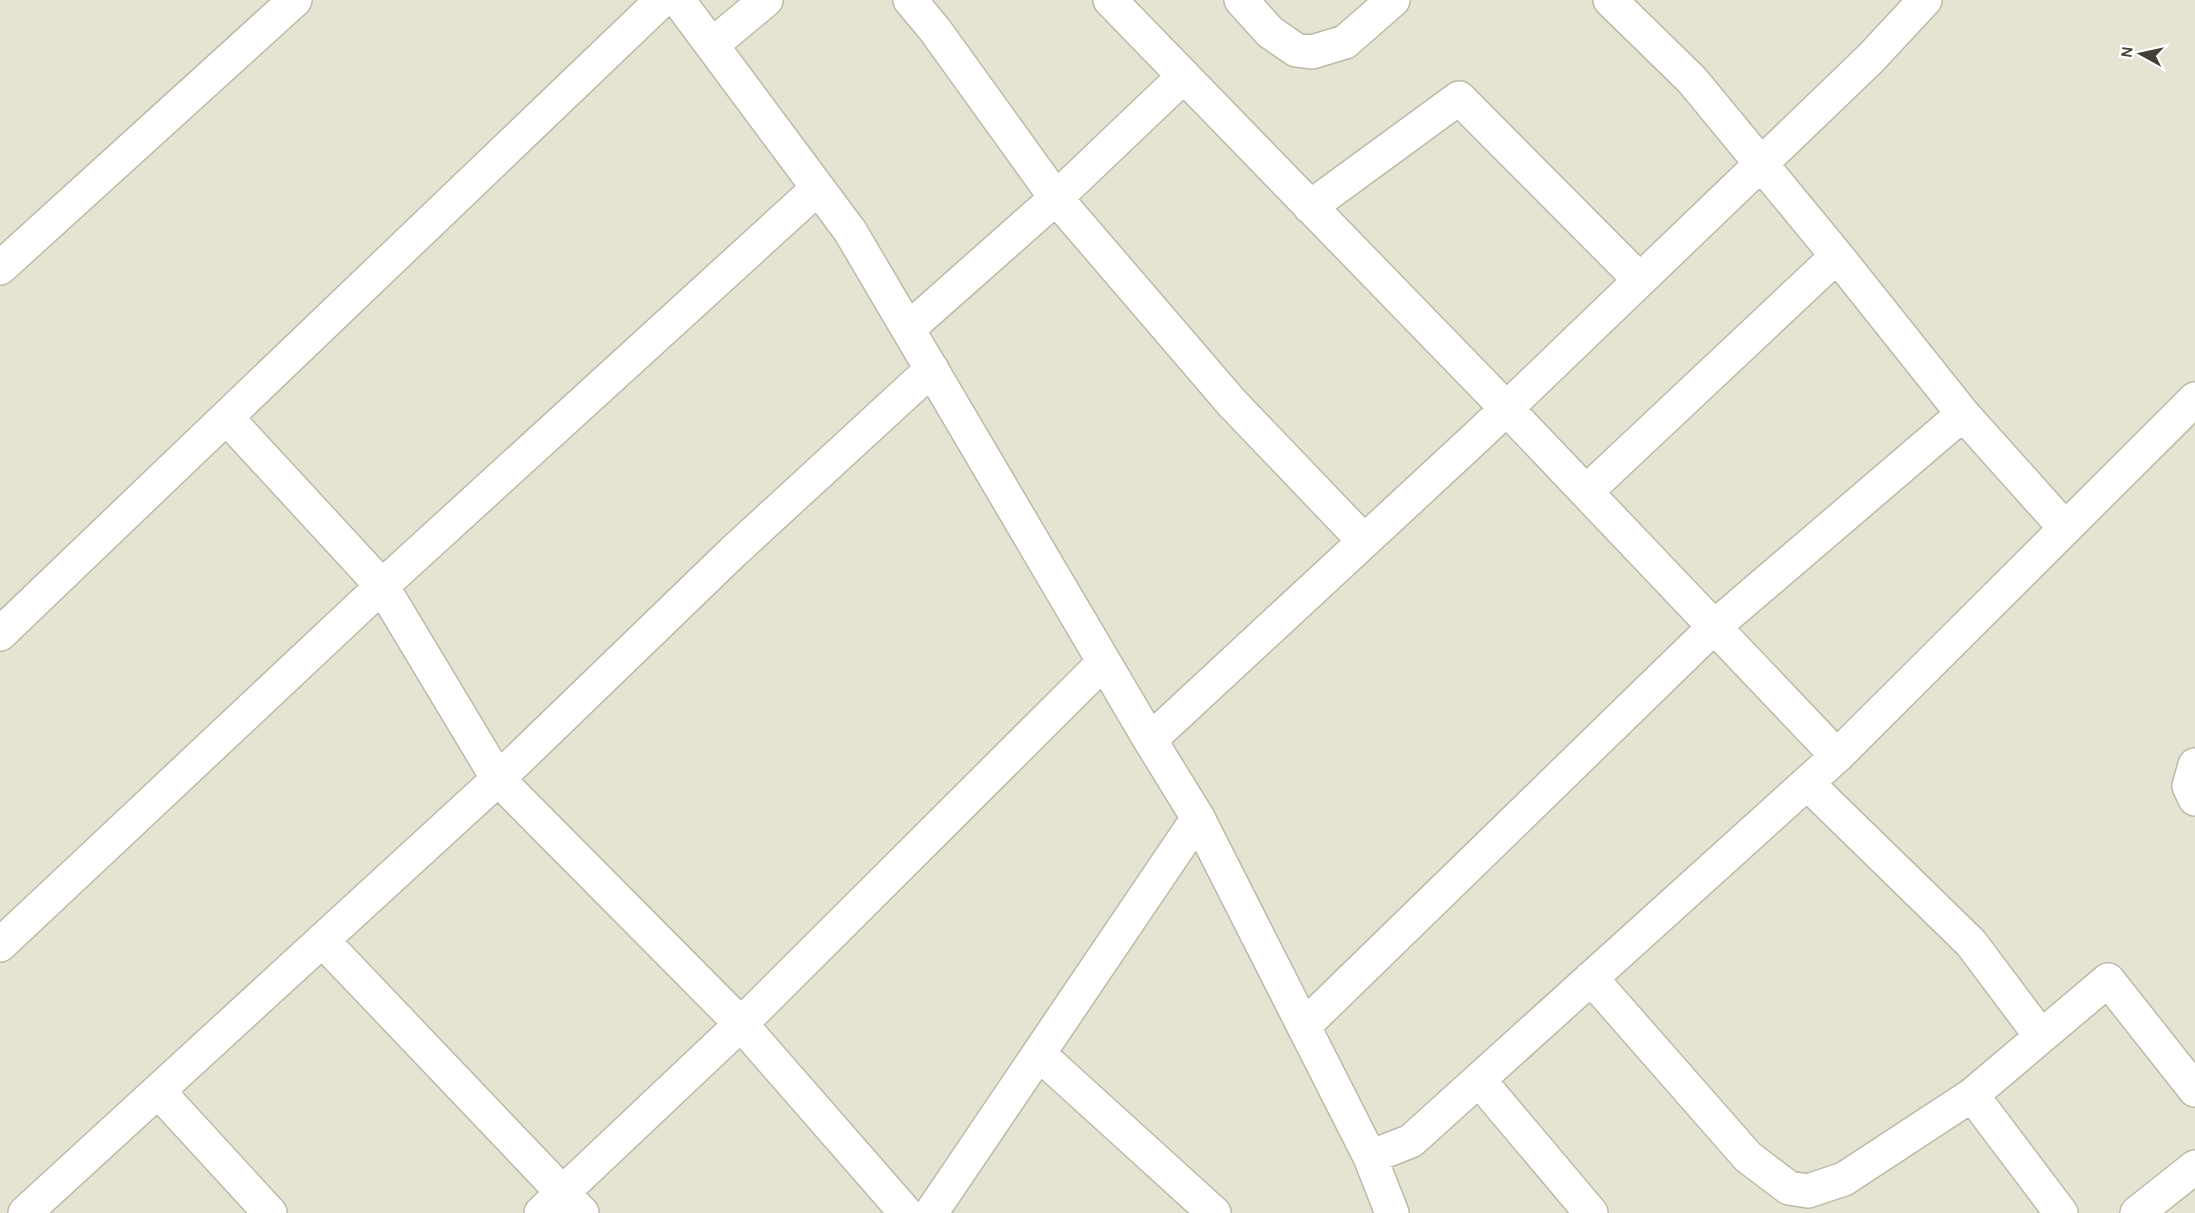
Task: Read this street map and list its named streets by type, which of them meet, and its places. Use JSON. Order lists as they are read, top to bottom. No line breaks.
{"north":"left"}
